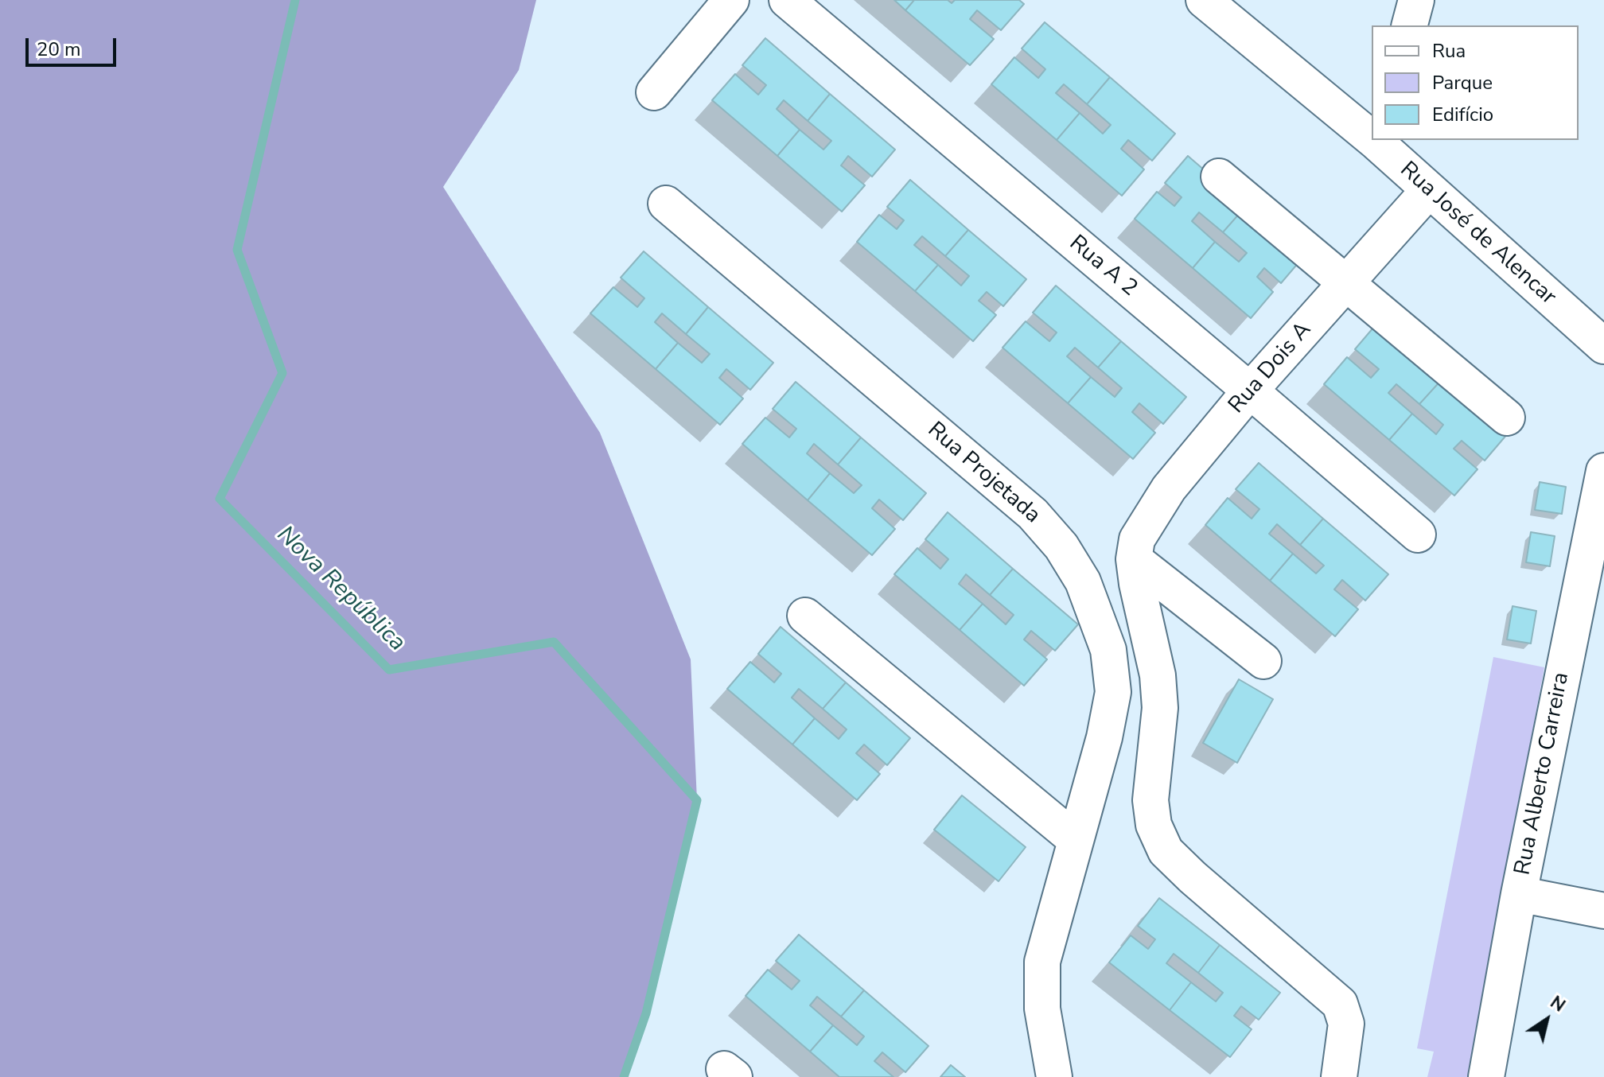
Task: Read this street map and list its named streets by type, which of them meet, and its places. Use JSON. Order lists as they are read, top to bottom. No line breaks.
{"streets":{"street":["Rua José de Alencar","Rua A 2","Rua Dois A","Rua Projetada","Rua Alberto Carreira"]},"crossings":[["Rua José de Alencar","Rua Dois A"],["Rua A 2","Rua Dois A"]],"water":["Nova República"],"legend":["Rua","Parque","Edifício"],"scale_bar":"20 m","north":"top right"}
